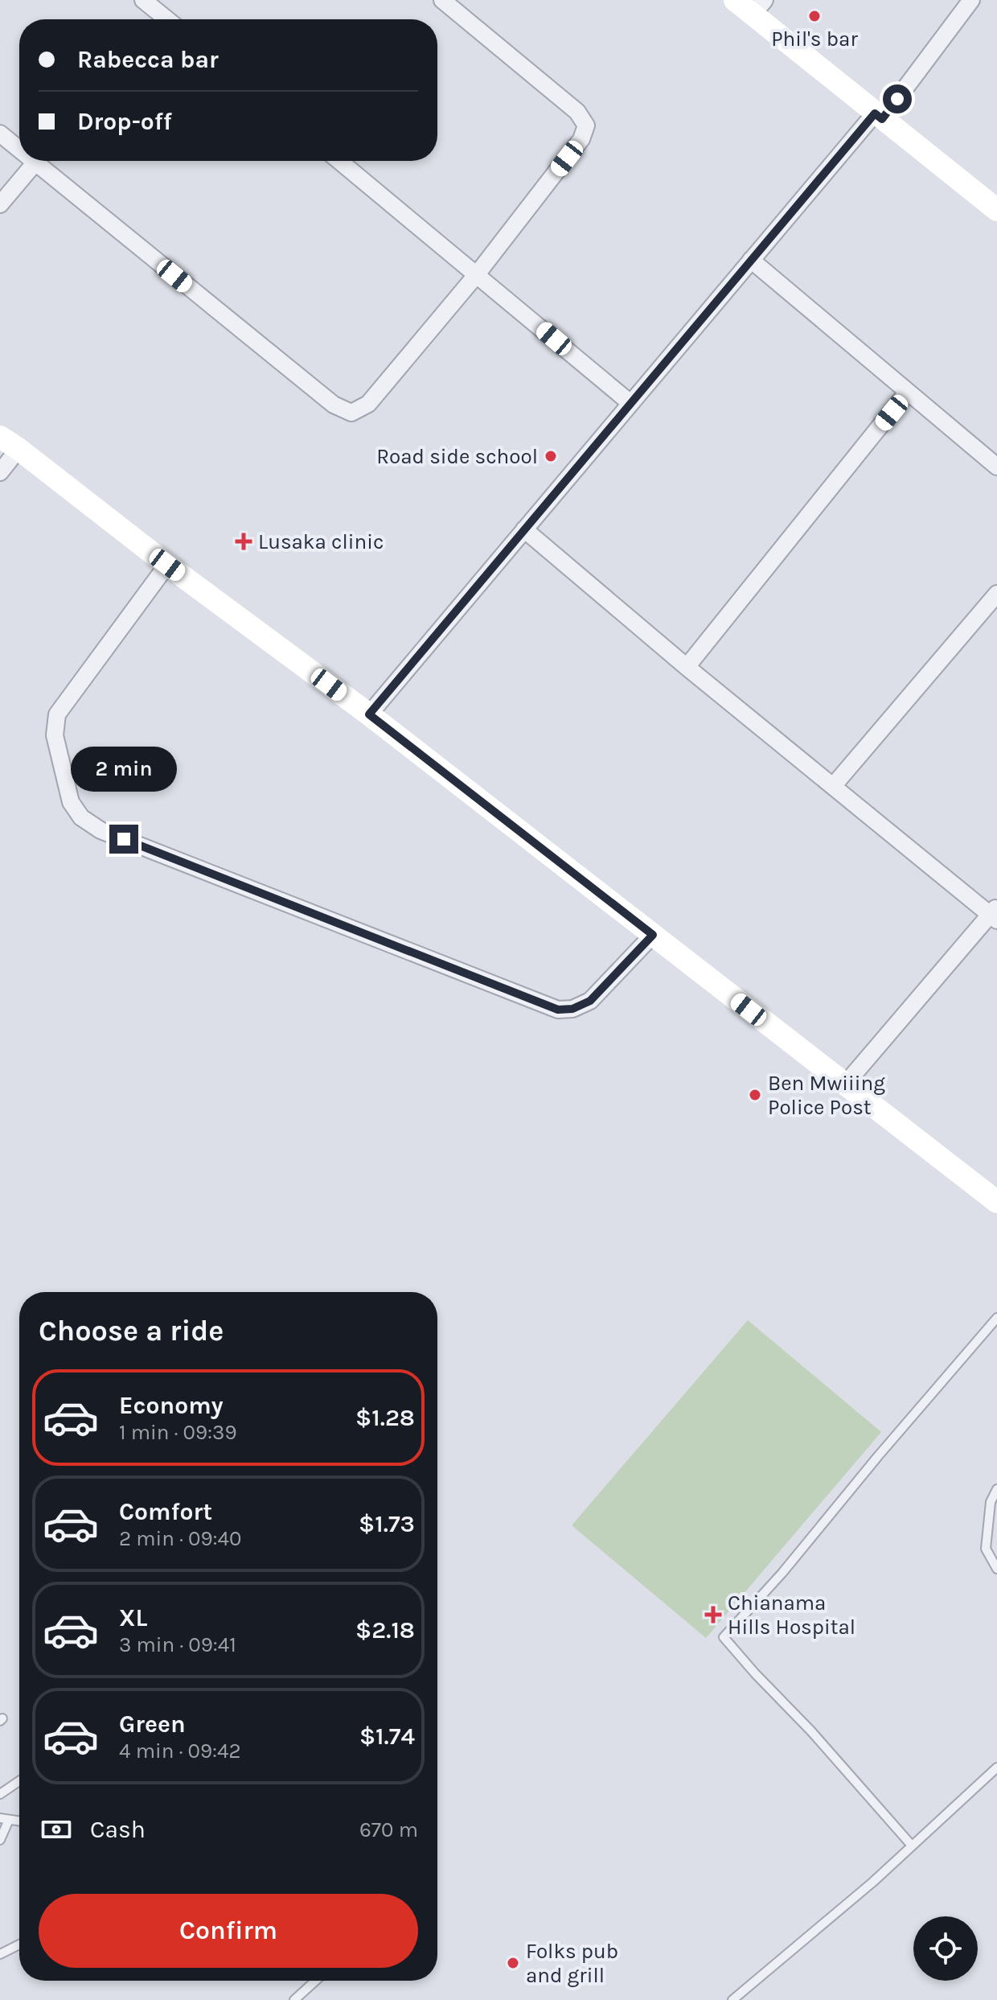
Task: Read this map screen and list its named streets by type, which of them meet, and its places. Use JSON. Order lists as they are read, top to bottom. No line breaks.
{"places":{"other":["Phil's bar","Road side school","Ben Mwiiing Police Post","Folks pub and grill"],"health":["Lusaka clinic","Chianama Hills Hospital"]},"page":{"banner":["Rabecca bar","Drop-off"],"bubble":"2 min","heading":"Choose a ride","list":[{"name":"Economy","note":"1 min · 09:39","value":"$1.28"},{"name":"Comfort","note":"2 min · 09:40","value":"$1.73"},{"name":"XL","note":"3 min · 09:41","value":"$2.18"},{"name":"Green","note":"4 min · 09:42","value":"$1.74"}],"pay":["Cash","670 m"],"buttons":"Confirm"}}
